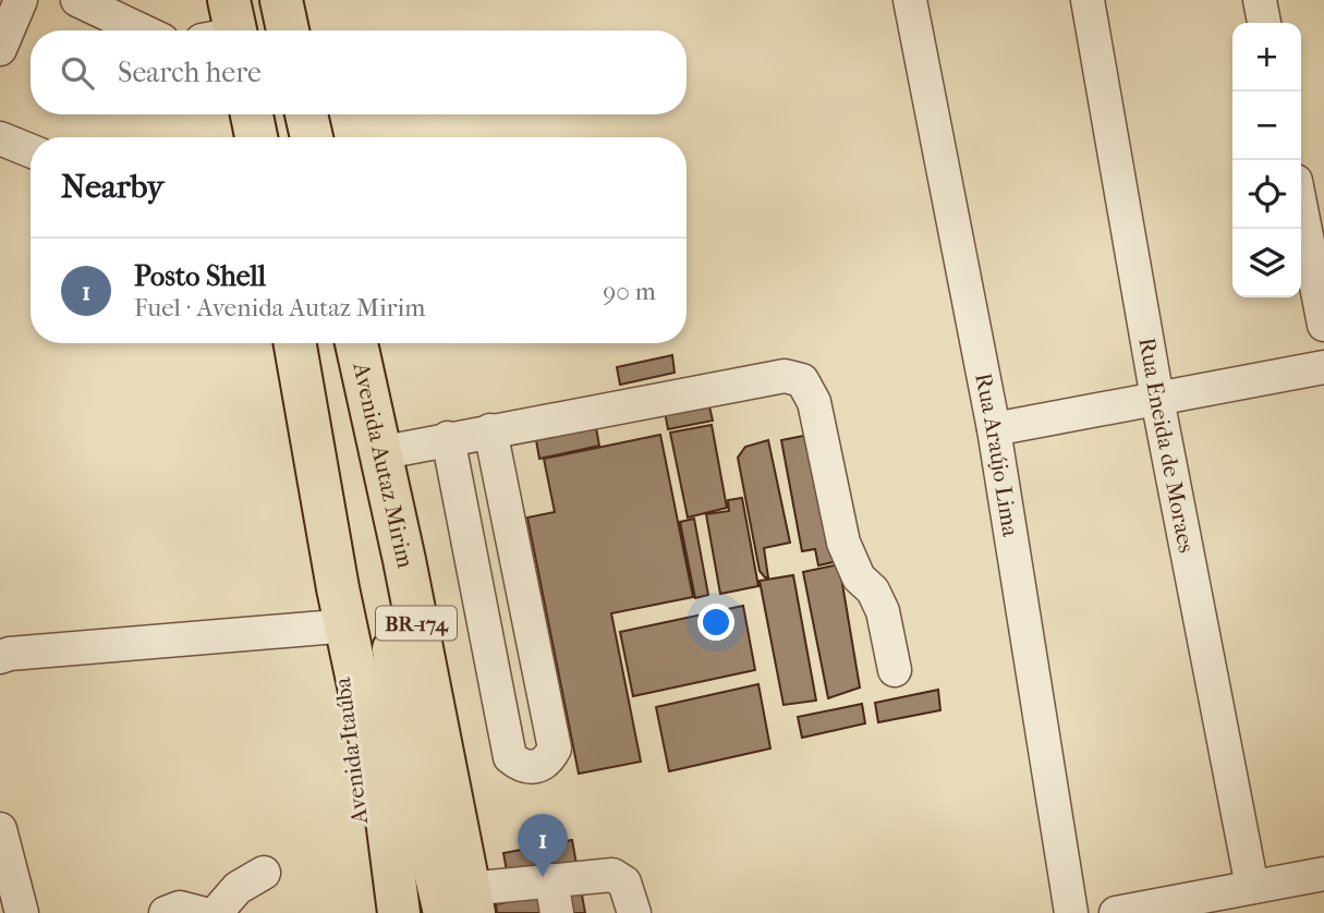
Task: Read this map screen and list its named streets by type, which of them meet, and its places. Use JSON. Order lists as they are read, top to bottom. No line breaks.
{"streets":{"main road":["Avenida Autaz Mirim","BR-174","Avenida Itaúba"],"street":["Rua Eneida de Moraes","Rua Araújo Lima"]},"crossings":[["BR-174","Avenida Itaúba"]],"page":{"map_buttons":["+","−"],"search":"Search here","heading":"Nearby","list":[{"mark":"1","name":"Posto Shell","note":"Fuel · Avenida Autaz Mirim","value":"90 m"}],"pins":"1"}}
